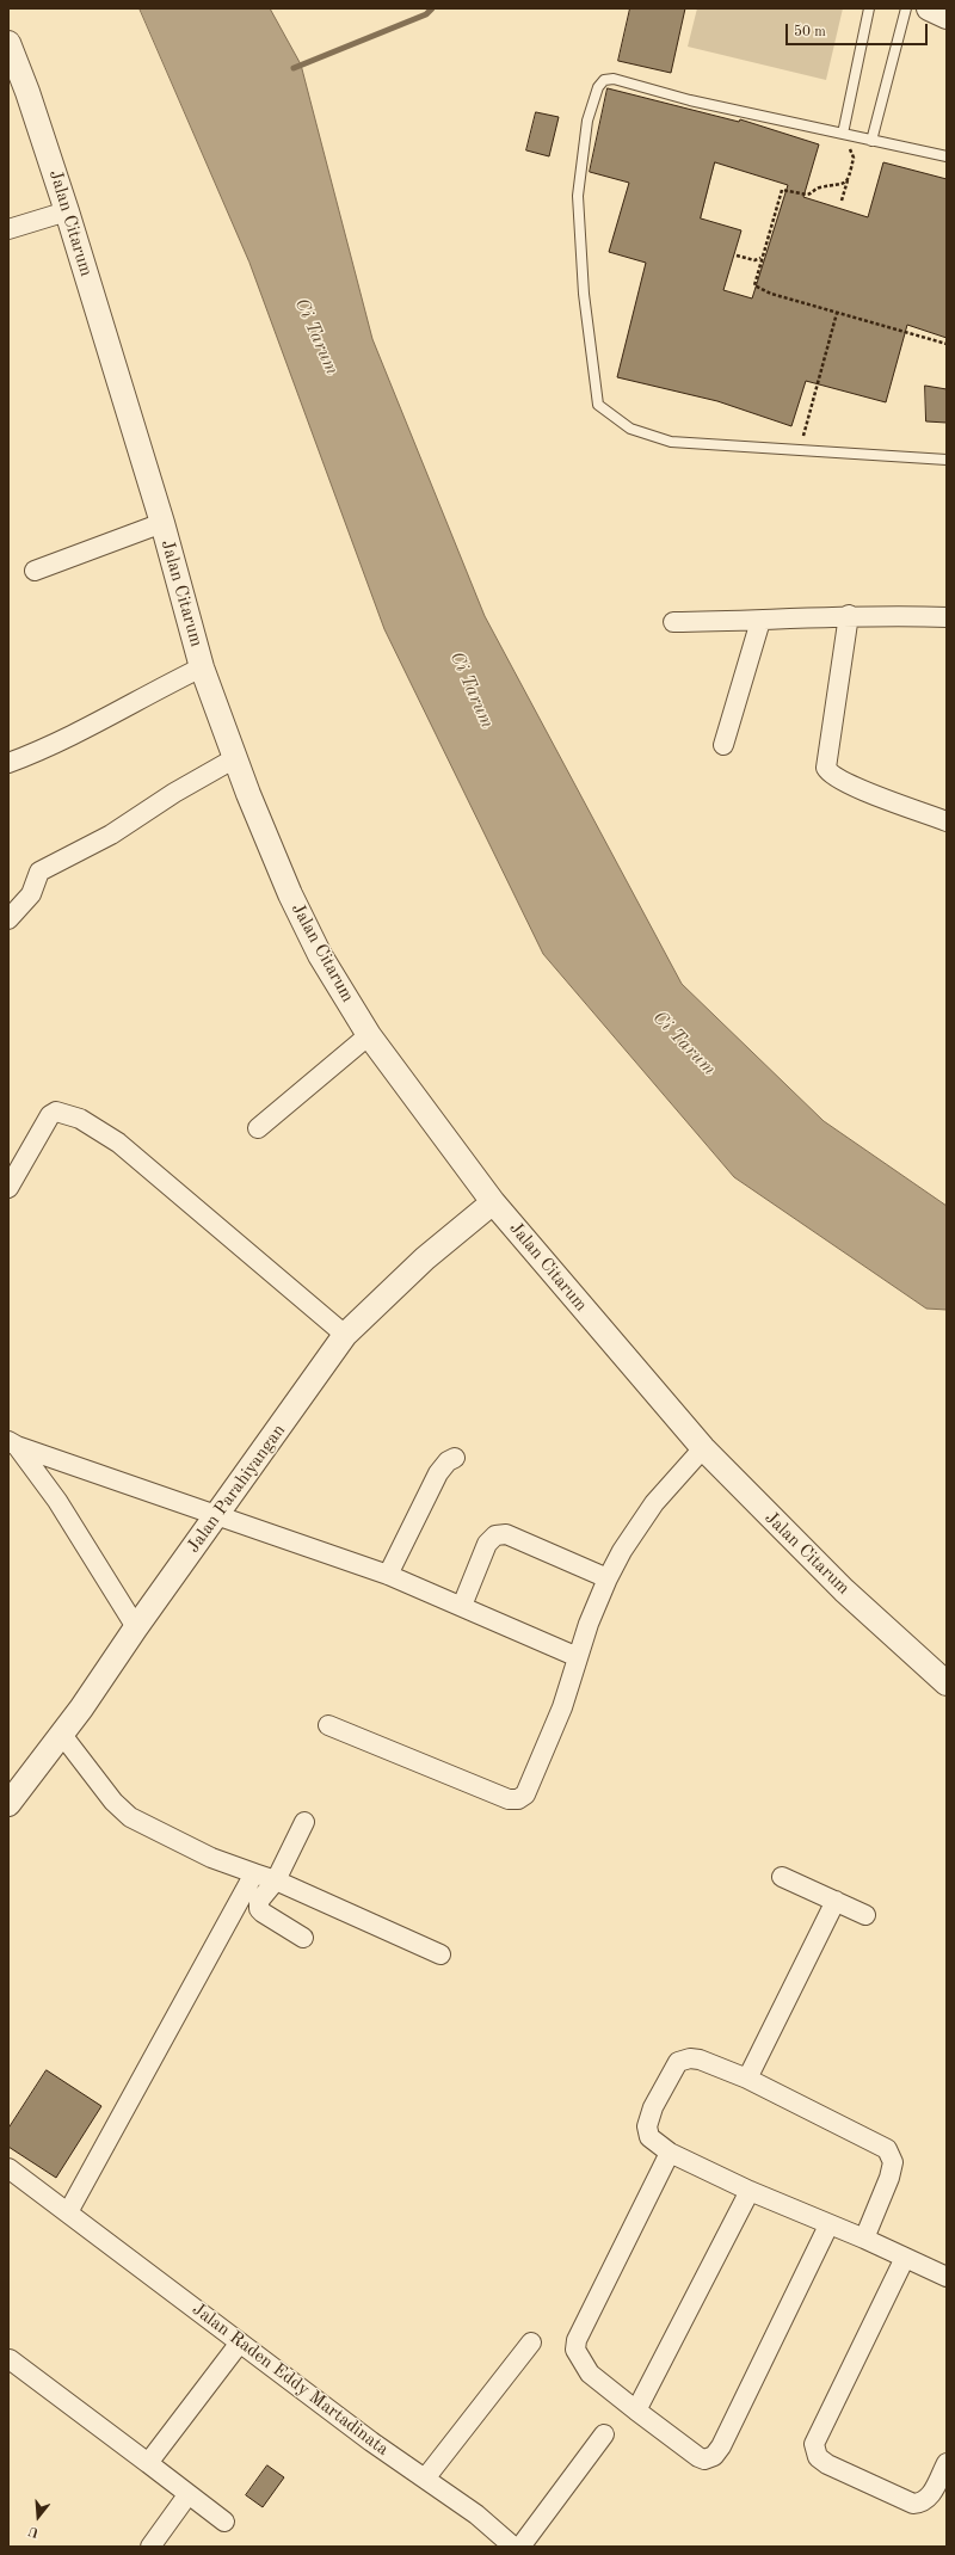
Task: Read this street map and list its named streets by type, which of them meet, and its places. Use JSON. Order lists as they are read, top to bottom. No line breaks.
{"streets":{"street":["Jalan Citarum","Jalan Parahiyangan","Jalan Raden Eddy Martadinata"]},"crossings":[["Jalan Citarum","Jalan Parahiyangan"]],"water":["Ci Tarum"],"scale_bar":"50 m","north":"bottom"}
